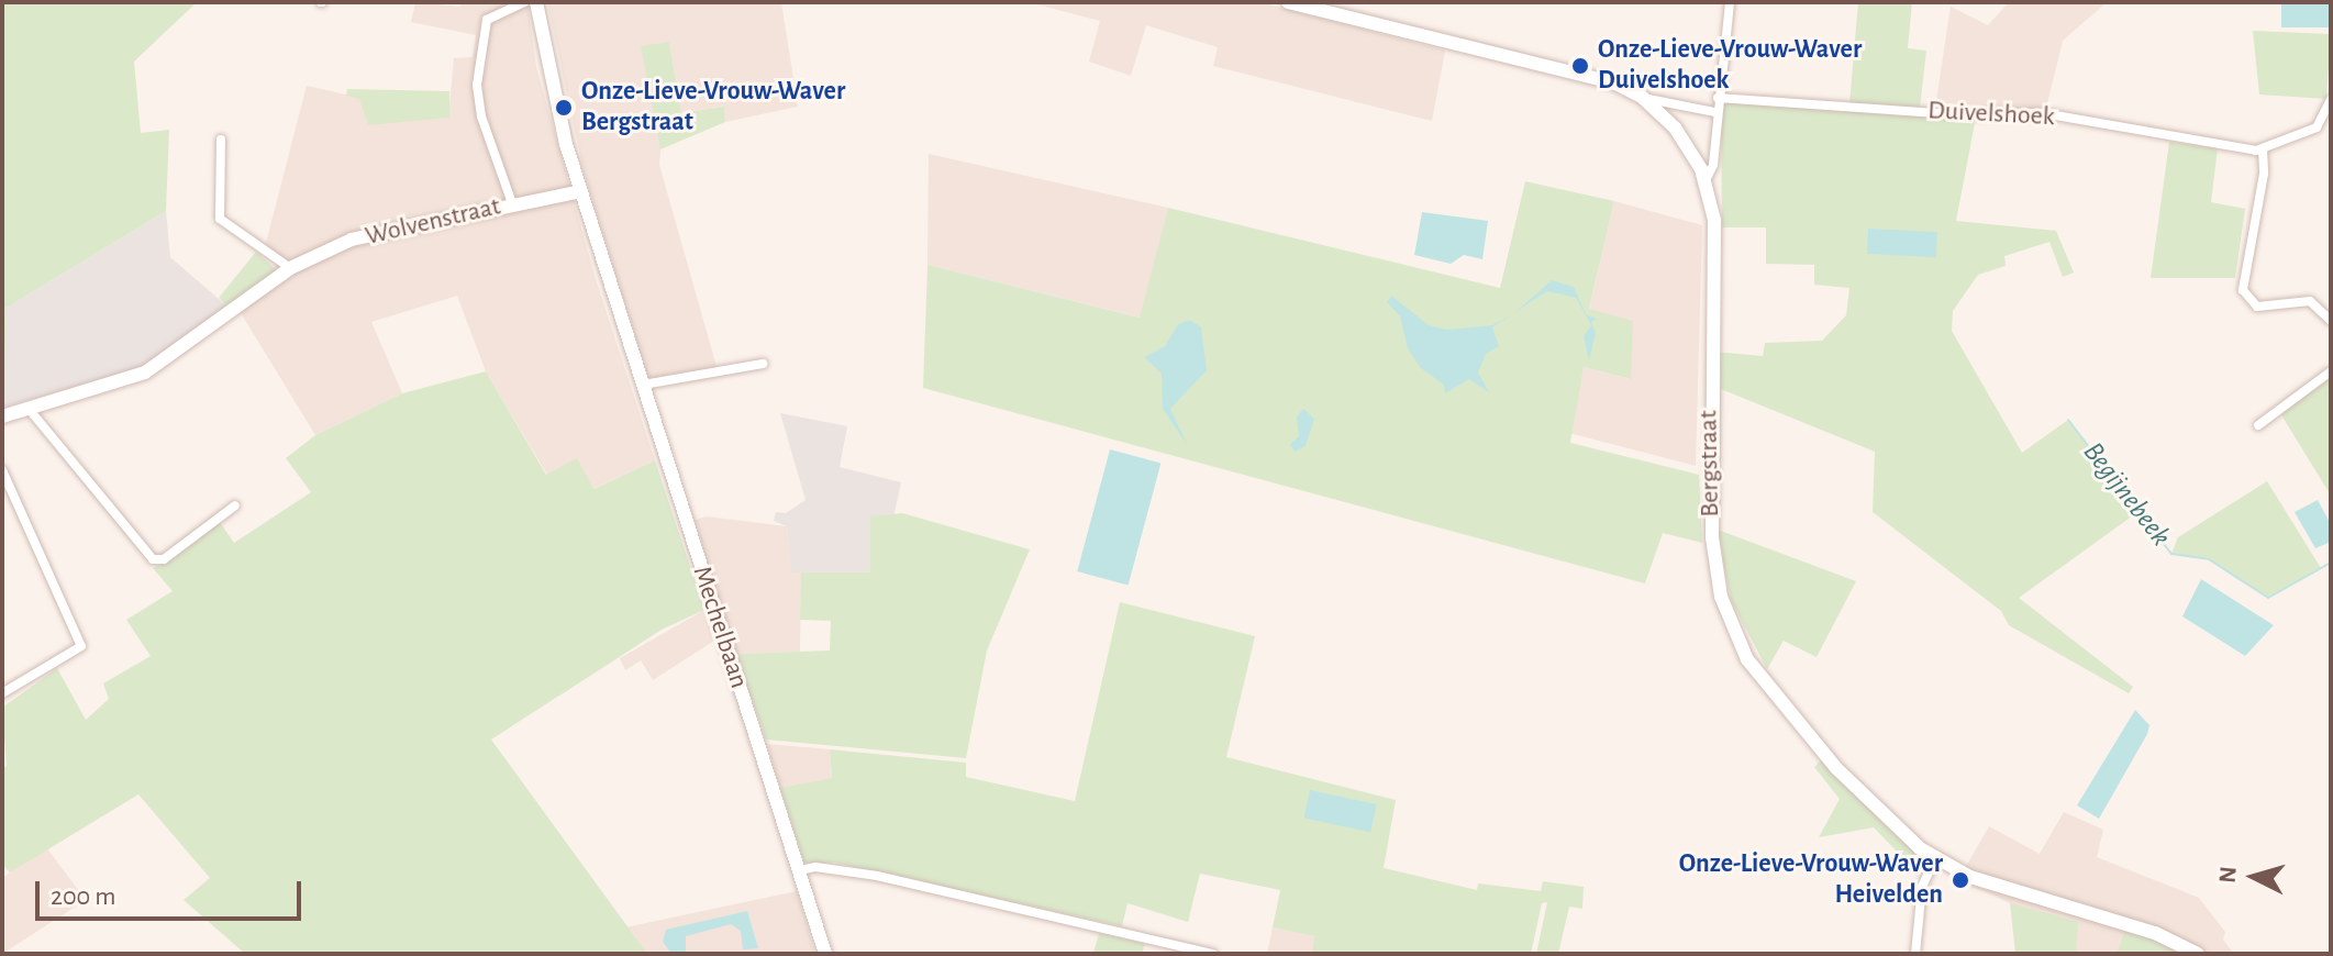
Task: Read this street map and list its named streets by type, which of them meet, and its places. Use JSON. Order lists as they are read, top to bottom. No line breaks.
{"streets":{"street":["Duivelshoek","Wolvenstraat","Bergstraat","Mechelbaan"]},"crossings":[["Wolvenstraat","Mechelbaan"]],"water":["Begijnebeek"],"places":["Onze-Lieve-Vrouw-Waver Duivelshoek","Onze-Lieve-Vrouw-Waver Bergstraat","Onze-Lieve-Vrouw-Waver Heivelden"],"scale_bar":"200 m","north":"left"}
